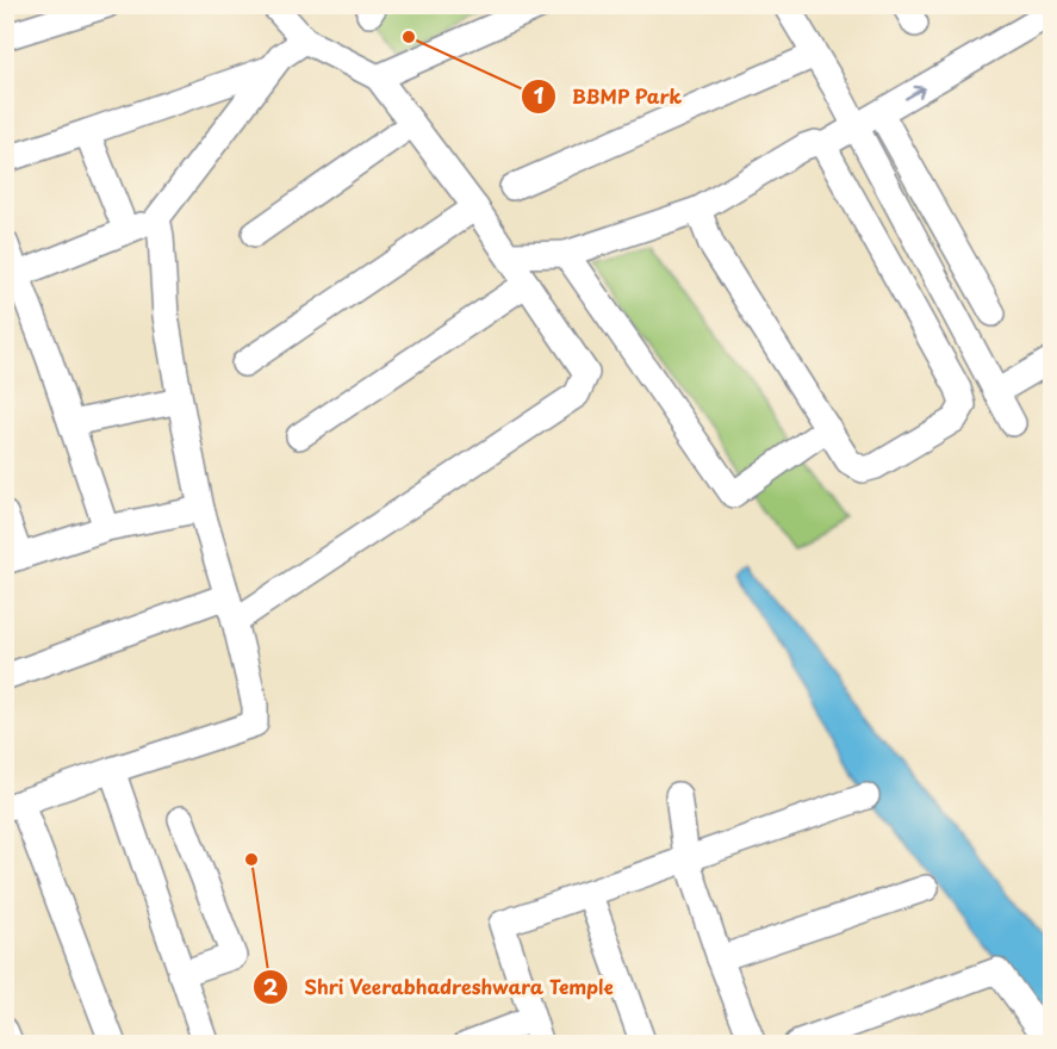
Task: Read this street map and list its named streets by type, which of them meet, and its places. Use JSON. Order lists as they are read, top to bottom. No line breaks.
{"places":["BBMP Park","Shri Veerabhadreshwara Temple"]}
